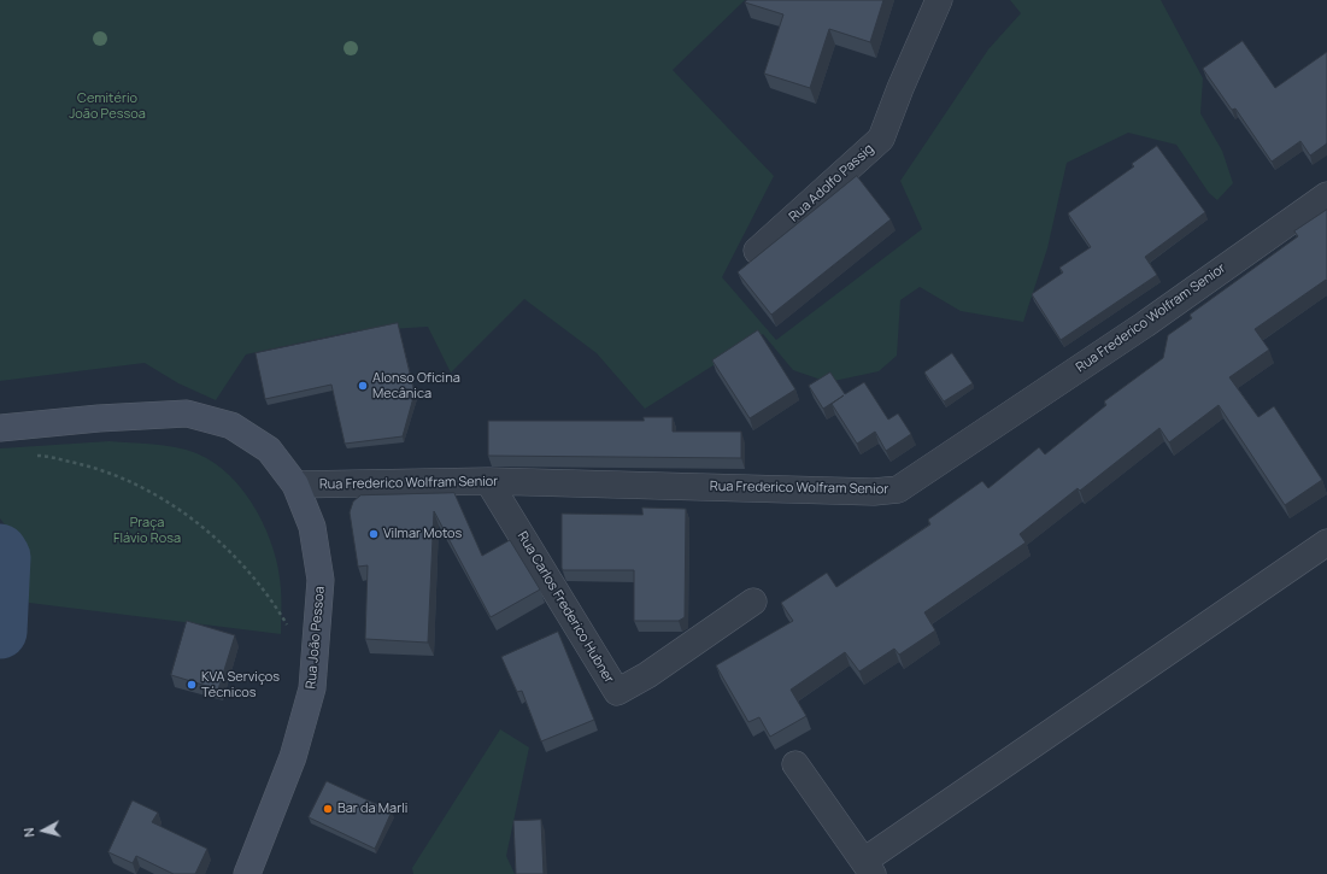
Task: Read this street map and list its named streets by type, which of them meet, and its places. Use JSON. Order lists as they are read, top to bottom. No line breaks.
{"streets":{"main road":["Rua João Pessoa"],"street":["Rua Adolfo Passig","Rua Frederico Wolfram Senior","Rua Carlos Frederico Hubner"]},"crossings":[["Rua Frederico Wolfram Senior","Rua Carlos Frederico Hubner"],["Rua Frederico Wolfram Senior","Rua João Pessoa"]],"parks":["Cemitério João Pessoa","Praça Flávio Rosa"],"places":["Alonso Oficina Mecânica","Vilmar Motos","KVA Serviços Técnicos","Bar da Marli"],"north":"left"}
